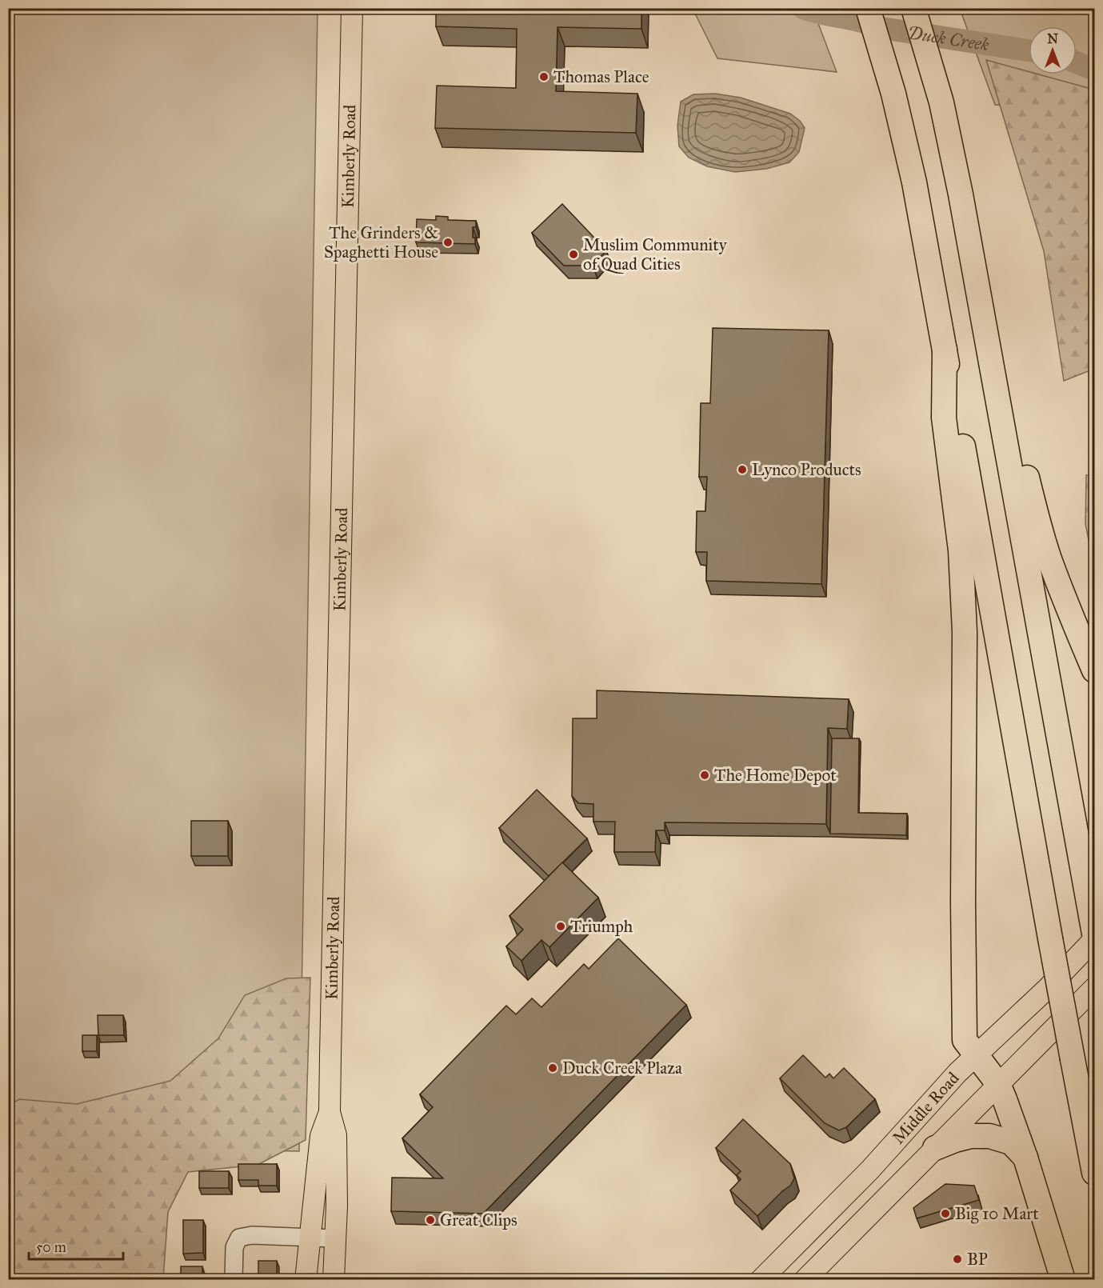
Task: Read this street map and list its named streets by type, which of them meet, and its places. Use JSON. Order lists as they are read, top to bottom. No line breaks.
{"streets":{"main road":["Kimberly Road","Middle Road"]},"water":["Duck Creek"],"places":["Thomas Place","The Grinders & Spaghetti House","Muslim Community of Quad Cities","Lynco Products","The Home Depot","Triumph","Duck Creek Plaza","Big 10 Mart","Great Clips","BP"],"scale_bar":"50 m","north":"top"}
